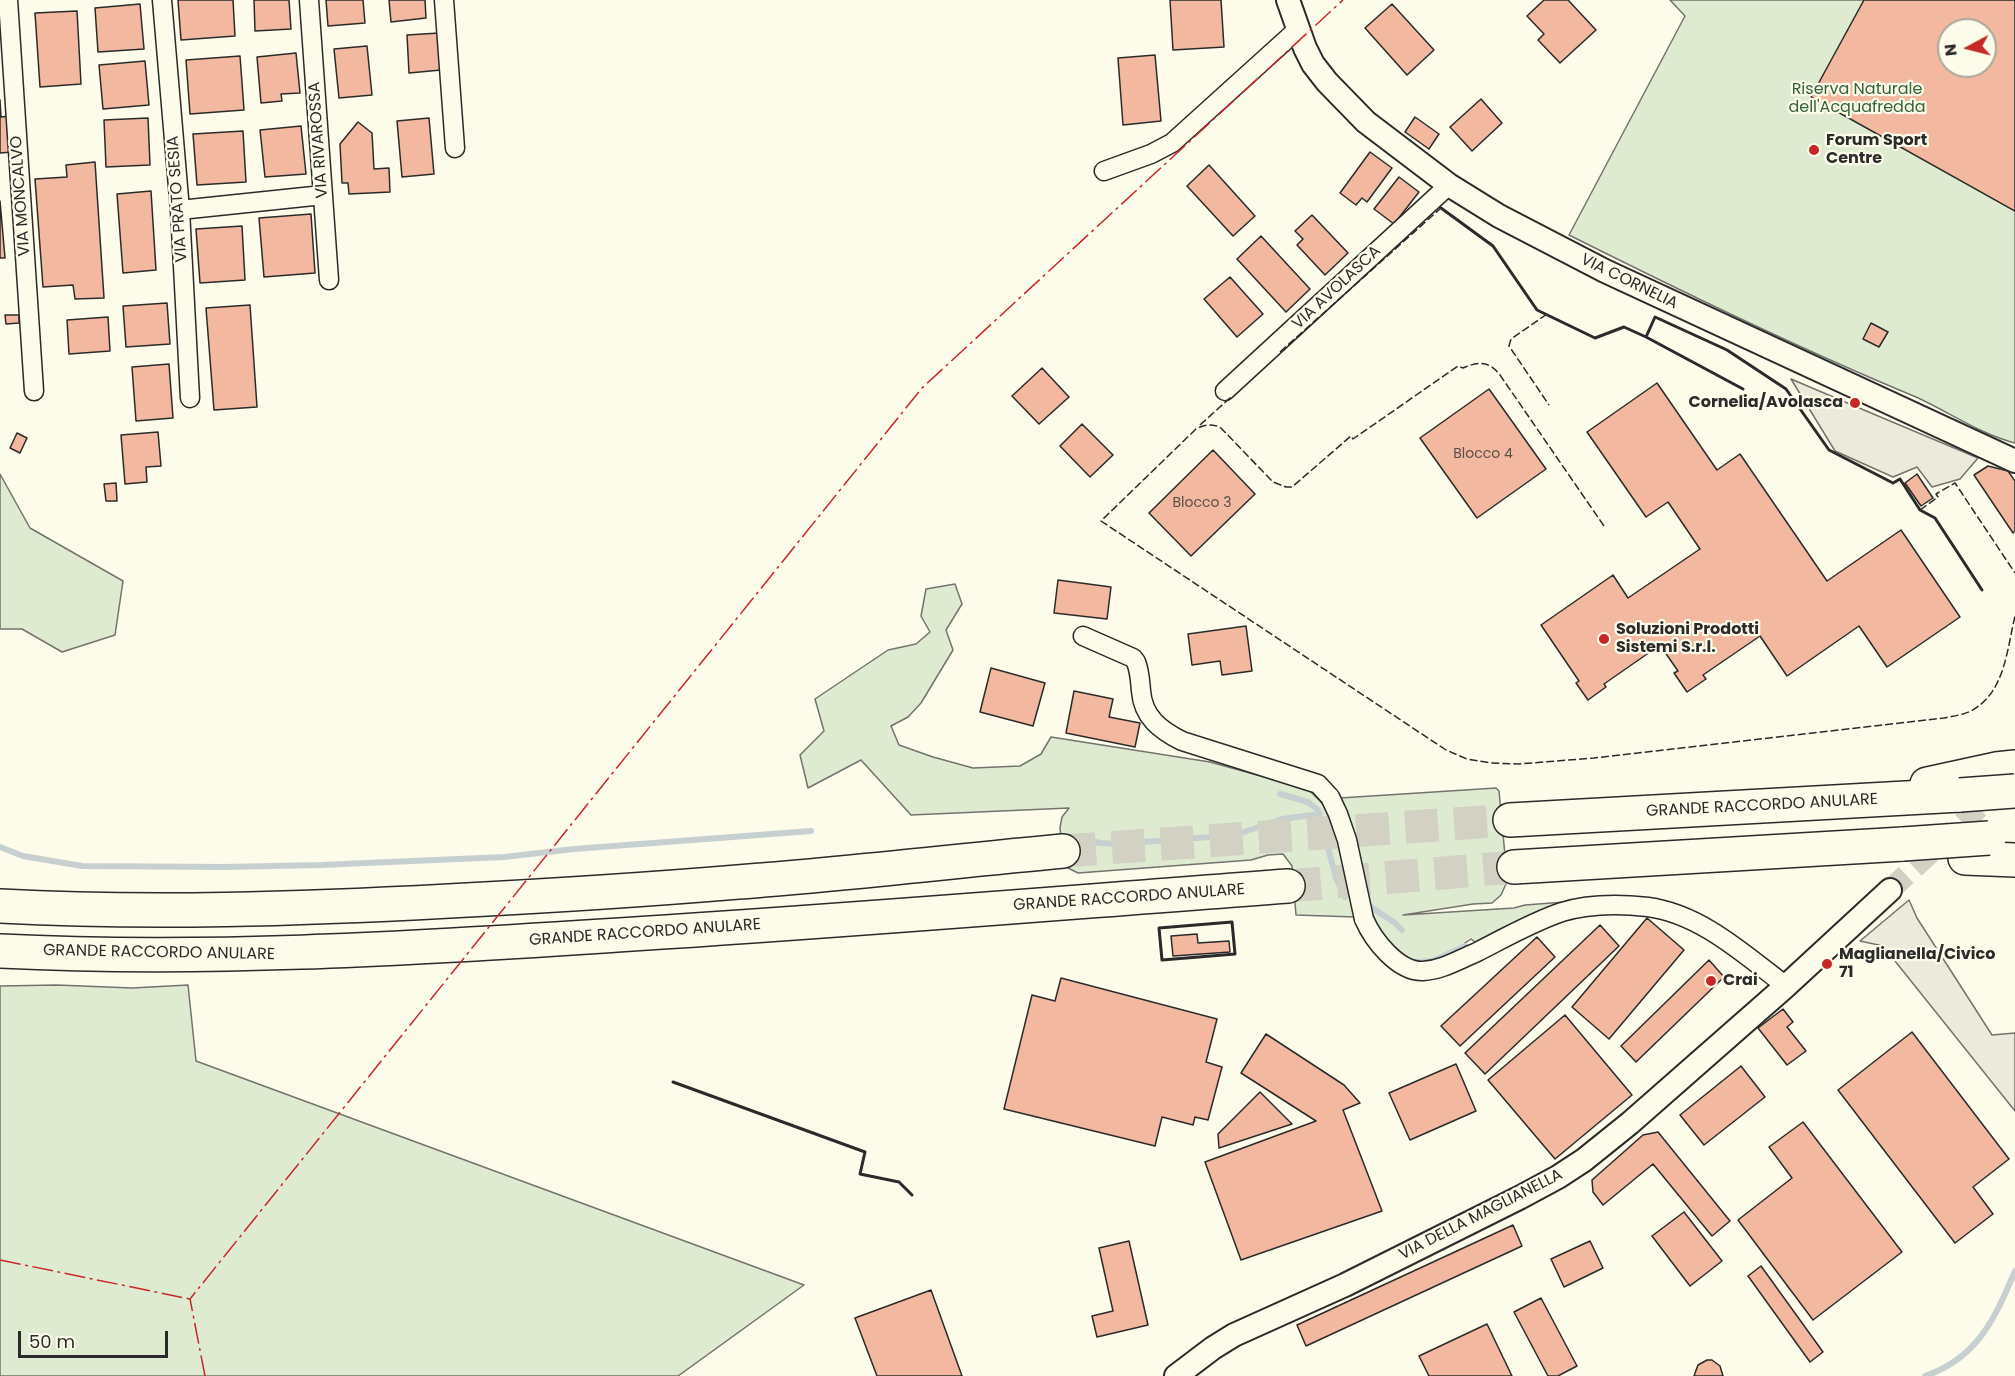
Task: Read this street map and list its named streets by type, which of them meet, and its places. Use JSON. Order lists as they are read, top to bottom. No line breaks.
{"streets":{"highway":["GRANDE RACCORDO ANULARE"],"street":["VIA RIVAROSSA","VIA MONCALVO","VIA PRATO SESIA","VIA CORNELIA","VIA AVOLASCA","VIA DELLA MAGLIANELLA"]},"crossings":[["VIA CORNELIA","VIA AVOLASCA"]],"parks":["Riserva Naturale dell'Acquafredda"],"places":["Forum Sport Centre","Cornelia/Avolasca","Soluzioni Prodotti Sistemi S.r.l.","Maglianella/Civico 71","Crai"],"house_numbers":["Blocco 4","Blocco 3"],"scale_bar":"50 m","north":"left"}
